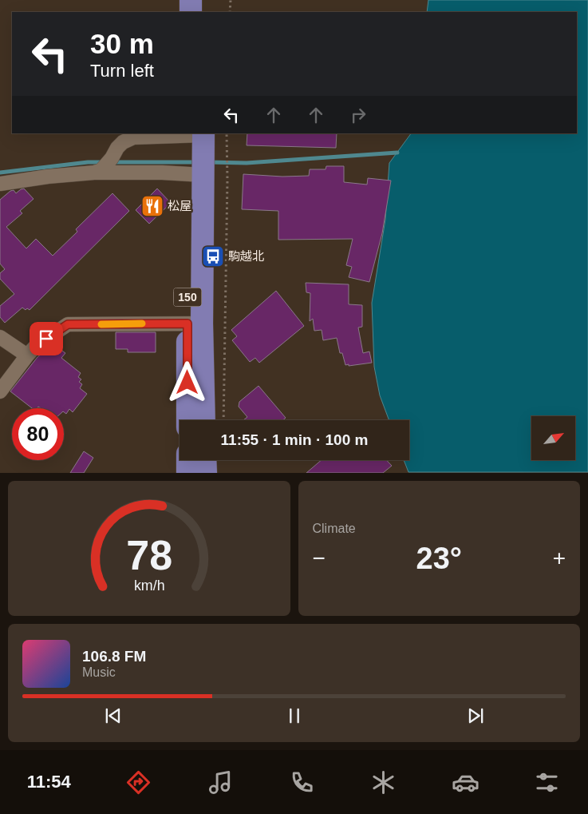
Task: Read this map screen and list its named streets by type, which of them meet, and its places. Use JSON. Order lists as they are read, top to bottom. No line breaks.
{"streets":{"highway":["150"]},"places":{"restaurant":["松屋"],"bus stop":["駒越北"]},"north":"top right","page":{"turn":["30 m","Turn left"],"limit":"80","trip":"11:55 · 1 min · 100 m","tile":"Climate","heat":["−","23°","+"],"song":["106.8 FM","Music"],"tabs":"11:54","gauge":["78","km/h"]}}
